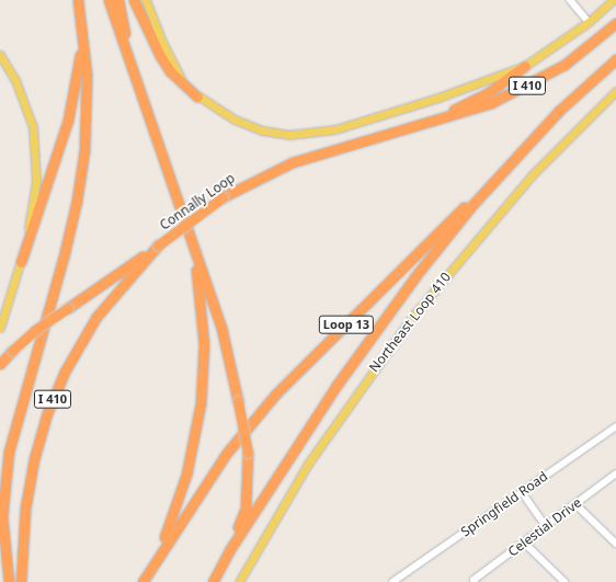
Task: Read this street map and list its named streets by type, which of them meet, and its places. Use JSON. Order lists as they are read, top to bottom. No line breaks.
{"streets":{"highway":["I 410","Connally Loop","Loop 13"],"main road":["Northeast Loop 410"],"street":["Springfield Road","Celestial Drive"]},"crossings":[["I 410","Loop 13"]]}
